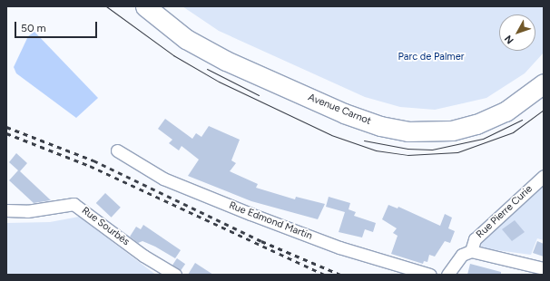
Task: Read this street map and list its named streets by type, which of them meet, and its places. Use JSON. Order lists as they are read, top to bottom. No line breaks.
{"streets":{"main road":["Avenue Carnot"],"street":["Rue Pierre Curie","Rue Edmond Martin","Rue Sourbès"]},"parks":["Parc de Palmer"],"scale_bar":"50 m","north":"bottom left"}
